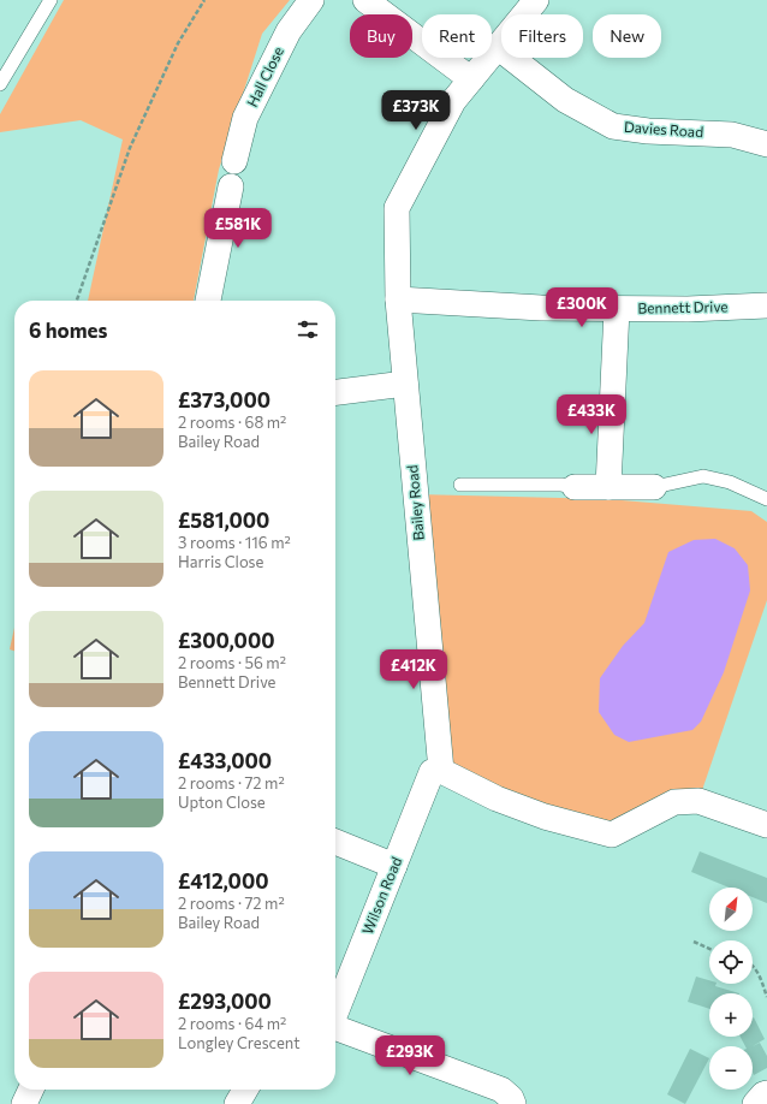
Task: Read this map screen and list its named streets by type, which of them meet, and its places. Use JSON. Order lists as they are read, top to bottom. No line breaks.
{"streets":{"street":["Hall Close","Davies Road","Bennett Drive","Bailey Road","Wilson Road"]},"crossings":[["Davies Road","Bailey Road"],["Bennett Drive","Bailey Road"],["Bailey Road","Wilson Road"]],"north":"top right","page":{"chip":["Buy","Rent","Filters","New"],"price":["£373K","£581K","£300K","£433K","£412K","£293K"],"heading":"6 homes","list":[{"name":"£373,000","note":"2 rooms · 68 m² · Bailey Road"},{"name":"£581,000","note":"3 rooms · 116 m² · Harris Close"},{"name":"£300,000","note":"2 rooms · 56 m² · Bennett Drive"},{"name":"£433,000","note":"2 rooms · 72 m² · Upton Close"},{"name":"£412,000","note":"2 rooms · 72 m² · Bailey Road"},{"name":"£293,000","note":"2 rooms · 64 m² · Longley Crescent"}],"map_buttons":["+","−"]}}
